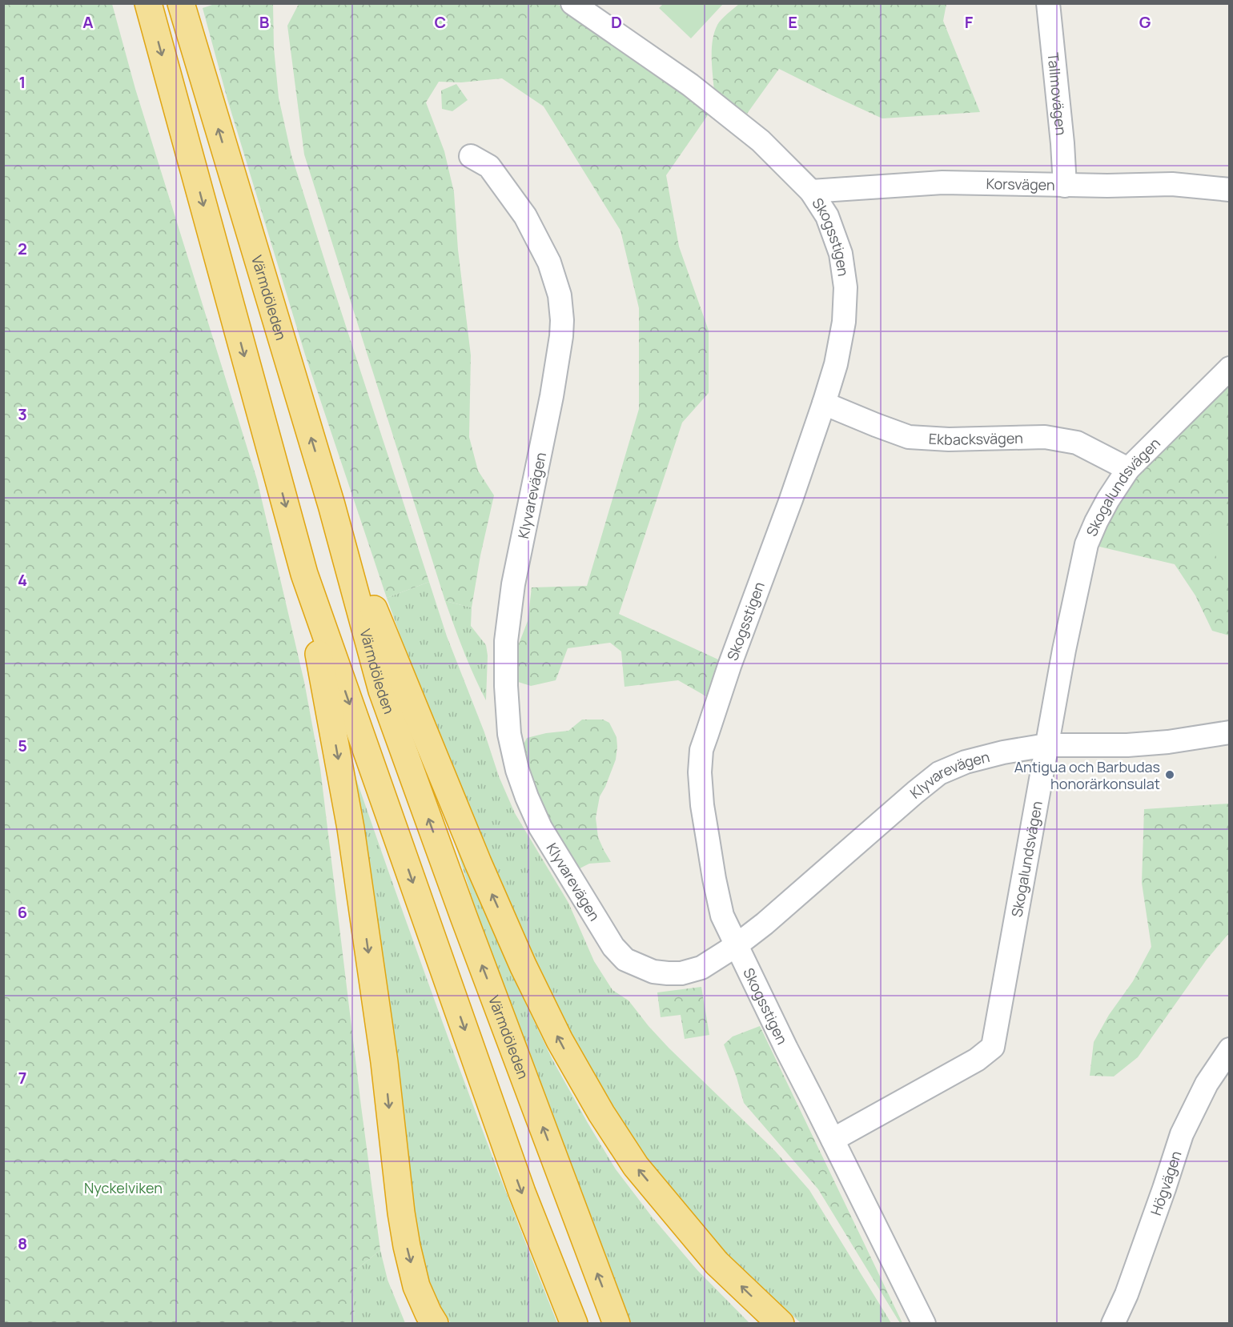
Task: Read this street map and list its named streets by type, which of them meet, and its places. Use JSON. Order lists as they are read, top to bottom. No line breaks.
{"streets":{"highway":["Värmdöleden"],"street":["Tallmovägen","Korsvägen","Skogsstigen","Ekbacksvägen","Skogalundsvägen","Klyvarevägen","Högvägen"]},"crossings":[["Tallmovägen","Korsvägen"],["Korsvägen","Skogsstigen"],["Skogsstigen","Ekbacksvägen"],["Skogsstigen","Skogalundsvägen"],["Skogsstigen","Klyvarevägen"],["Ekbacksvägen","Skogalundsvägen"],["Skogalundsvägen","Klyvarevägen"]],"parks":["Nyckelviken"],"places":["Antigua och Barbudas honorärkonsulat"],"grid":{"columns":["A","B","C","D","E","F","G"],"rows":["1","2","3","4","5","6","7","8"]}}
